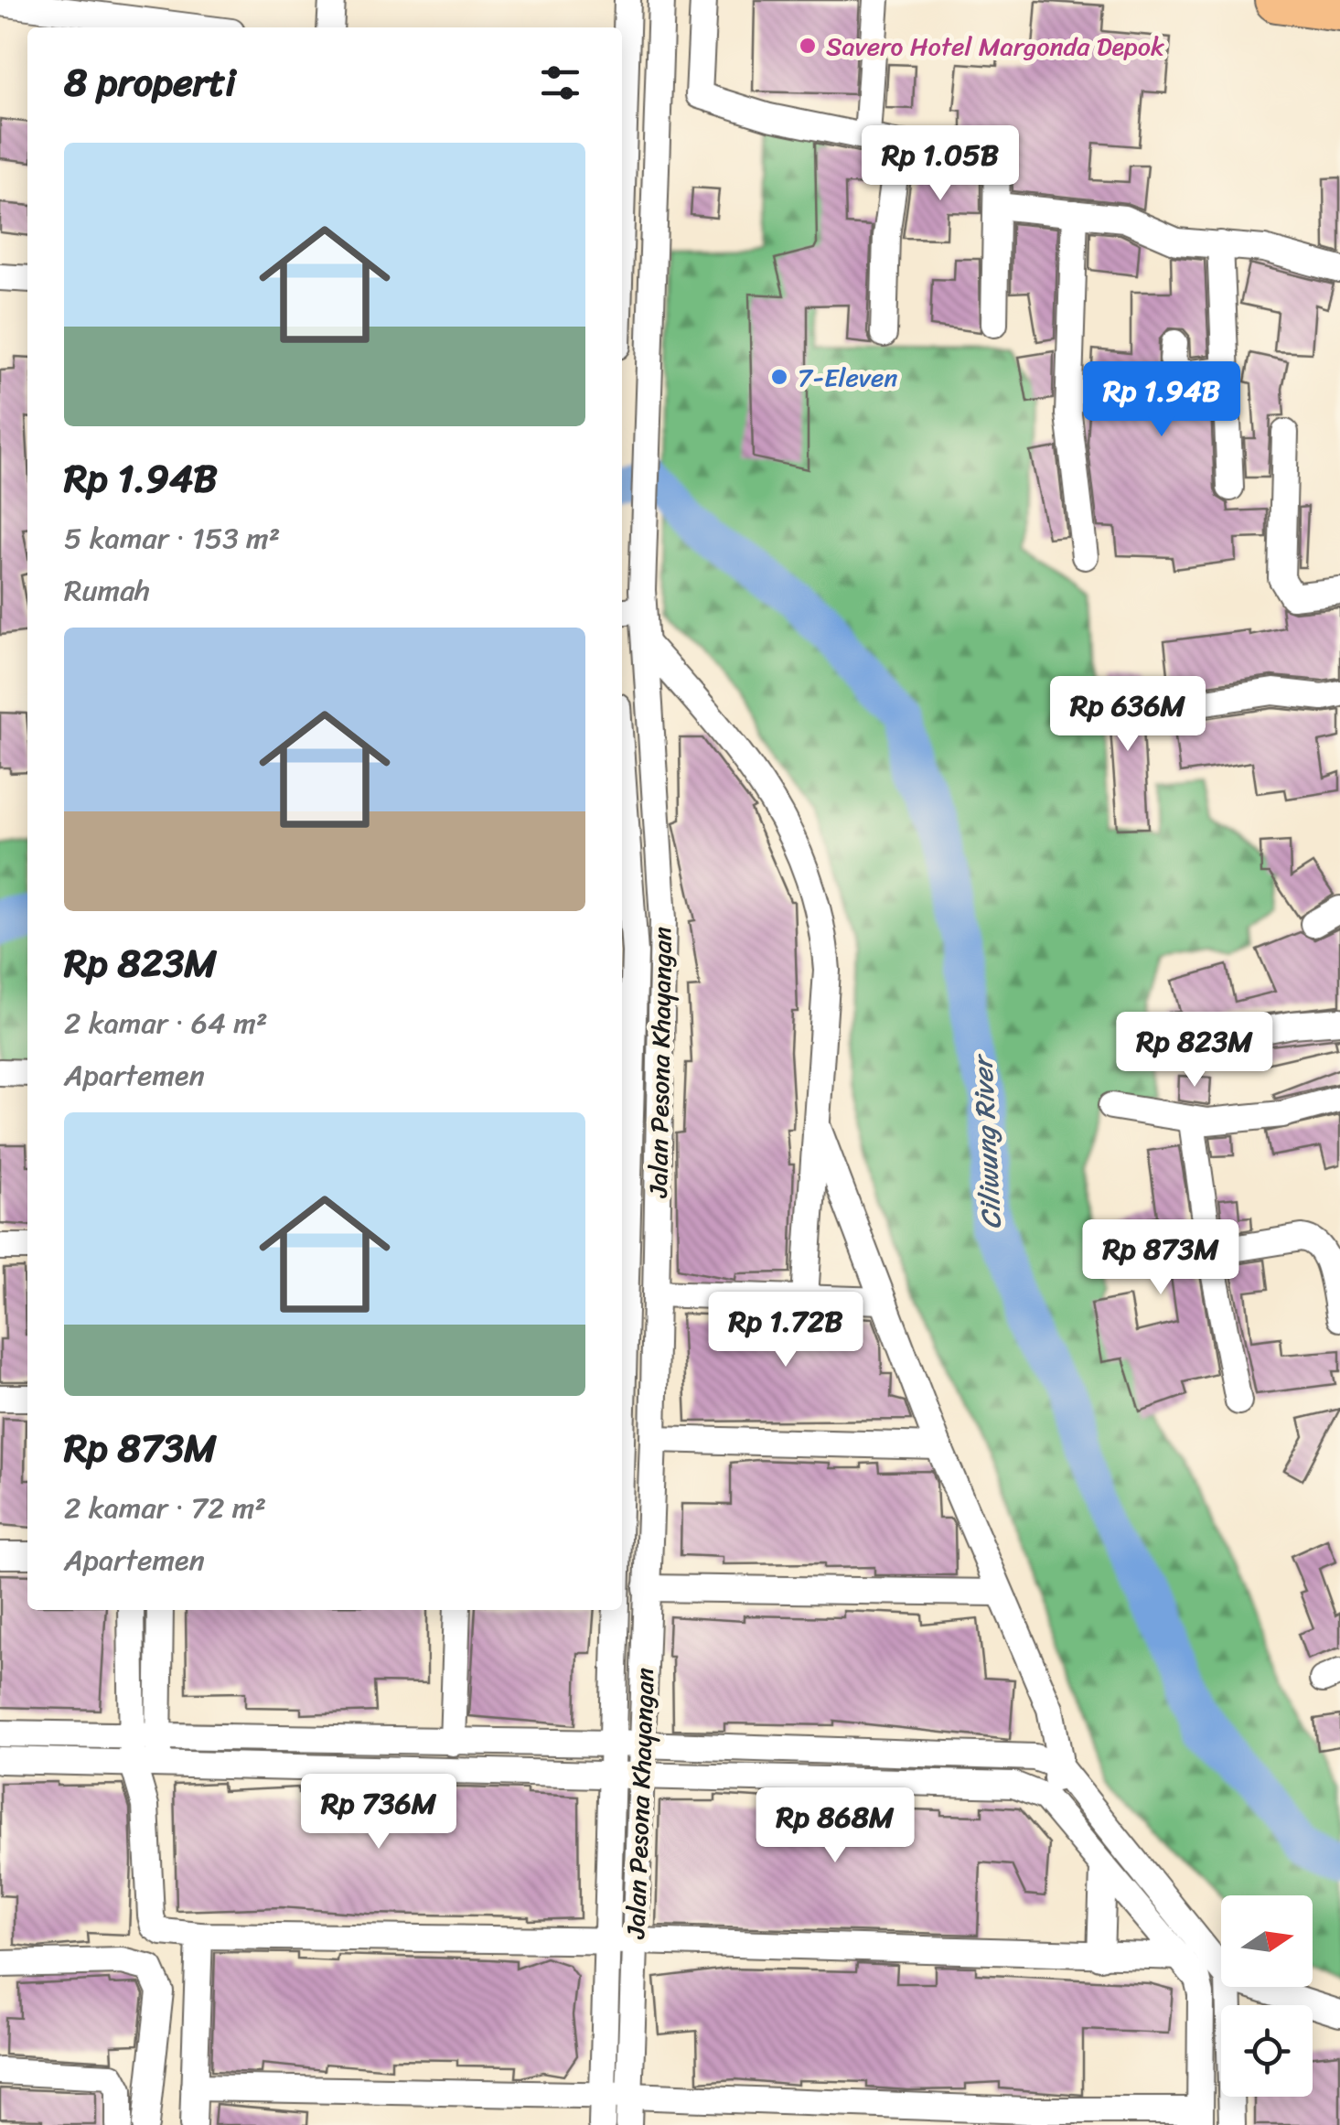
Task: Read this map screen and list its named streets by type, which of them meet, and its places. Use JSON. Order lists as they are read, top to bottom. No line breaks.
{"streets":{"street":["Jalan Pesona Khayangan"]},"water":["Ciliwung River"],"places":["Savero Hotel Margonda Depok","7-Eleven"],"north":"right","page":{"heading":"8 properti","price":["Rp 1.05B","Rp 1.94B","Rp 636M","Rp 823M","Rp 873M","Rp 1.72B","Rp 736M","Rp 868M"],"list":[{"name":"Rp 1.94B","note":"5 kamar · 153 m² · Rumah"},{"name":"Rp 823M","note":"2 kamar · 64 m² · Apartemen"},{"name":"Rp 873M","note":"2 kamar · 72 m² · Apartemen"}]}}
